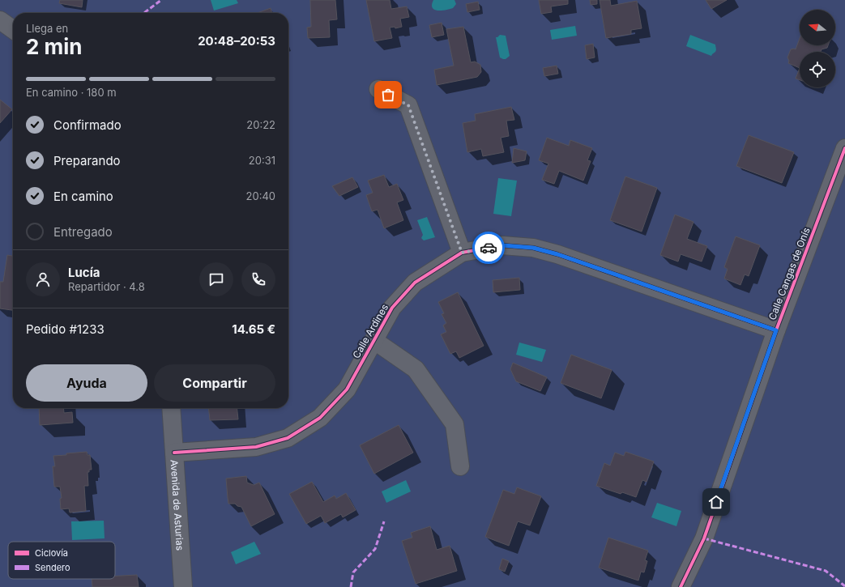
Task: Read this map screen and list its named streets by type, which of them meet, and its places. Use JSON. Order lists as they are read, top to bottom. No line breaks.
{"streets":{"street":["Calle Cangas de Onís","Calle Ardines","Avenida de Asturias"]},"crossings":[["Calle Cangas de Onís","Calle Ardines"],["Calle Ardines","Avenida de Asturias"]],"legend":["Ciclovía","Sendero"],"north":"left","page":{"heading":["2 min","Llega en","20:48–20:53"],"panel":["Lucía","Repartidor · 4.8","Pedido #1233","14.65 €"],"bar":"En camino · 180 m","list":[["Confirmado","20:22"],["Preparando","20:31"],["En camino","20:40"],"Entregado"],"buttons":["Ayuda","Compartir"]}}
